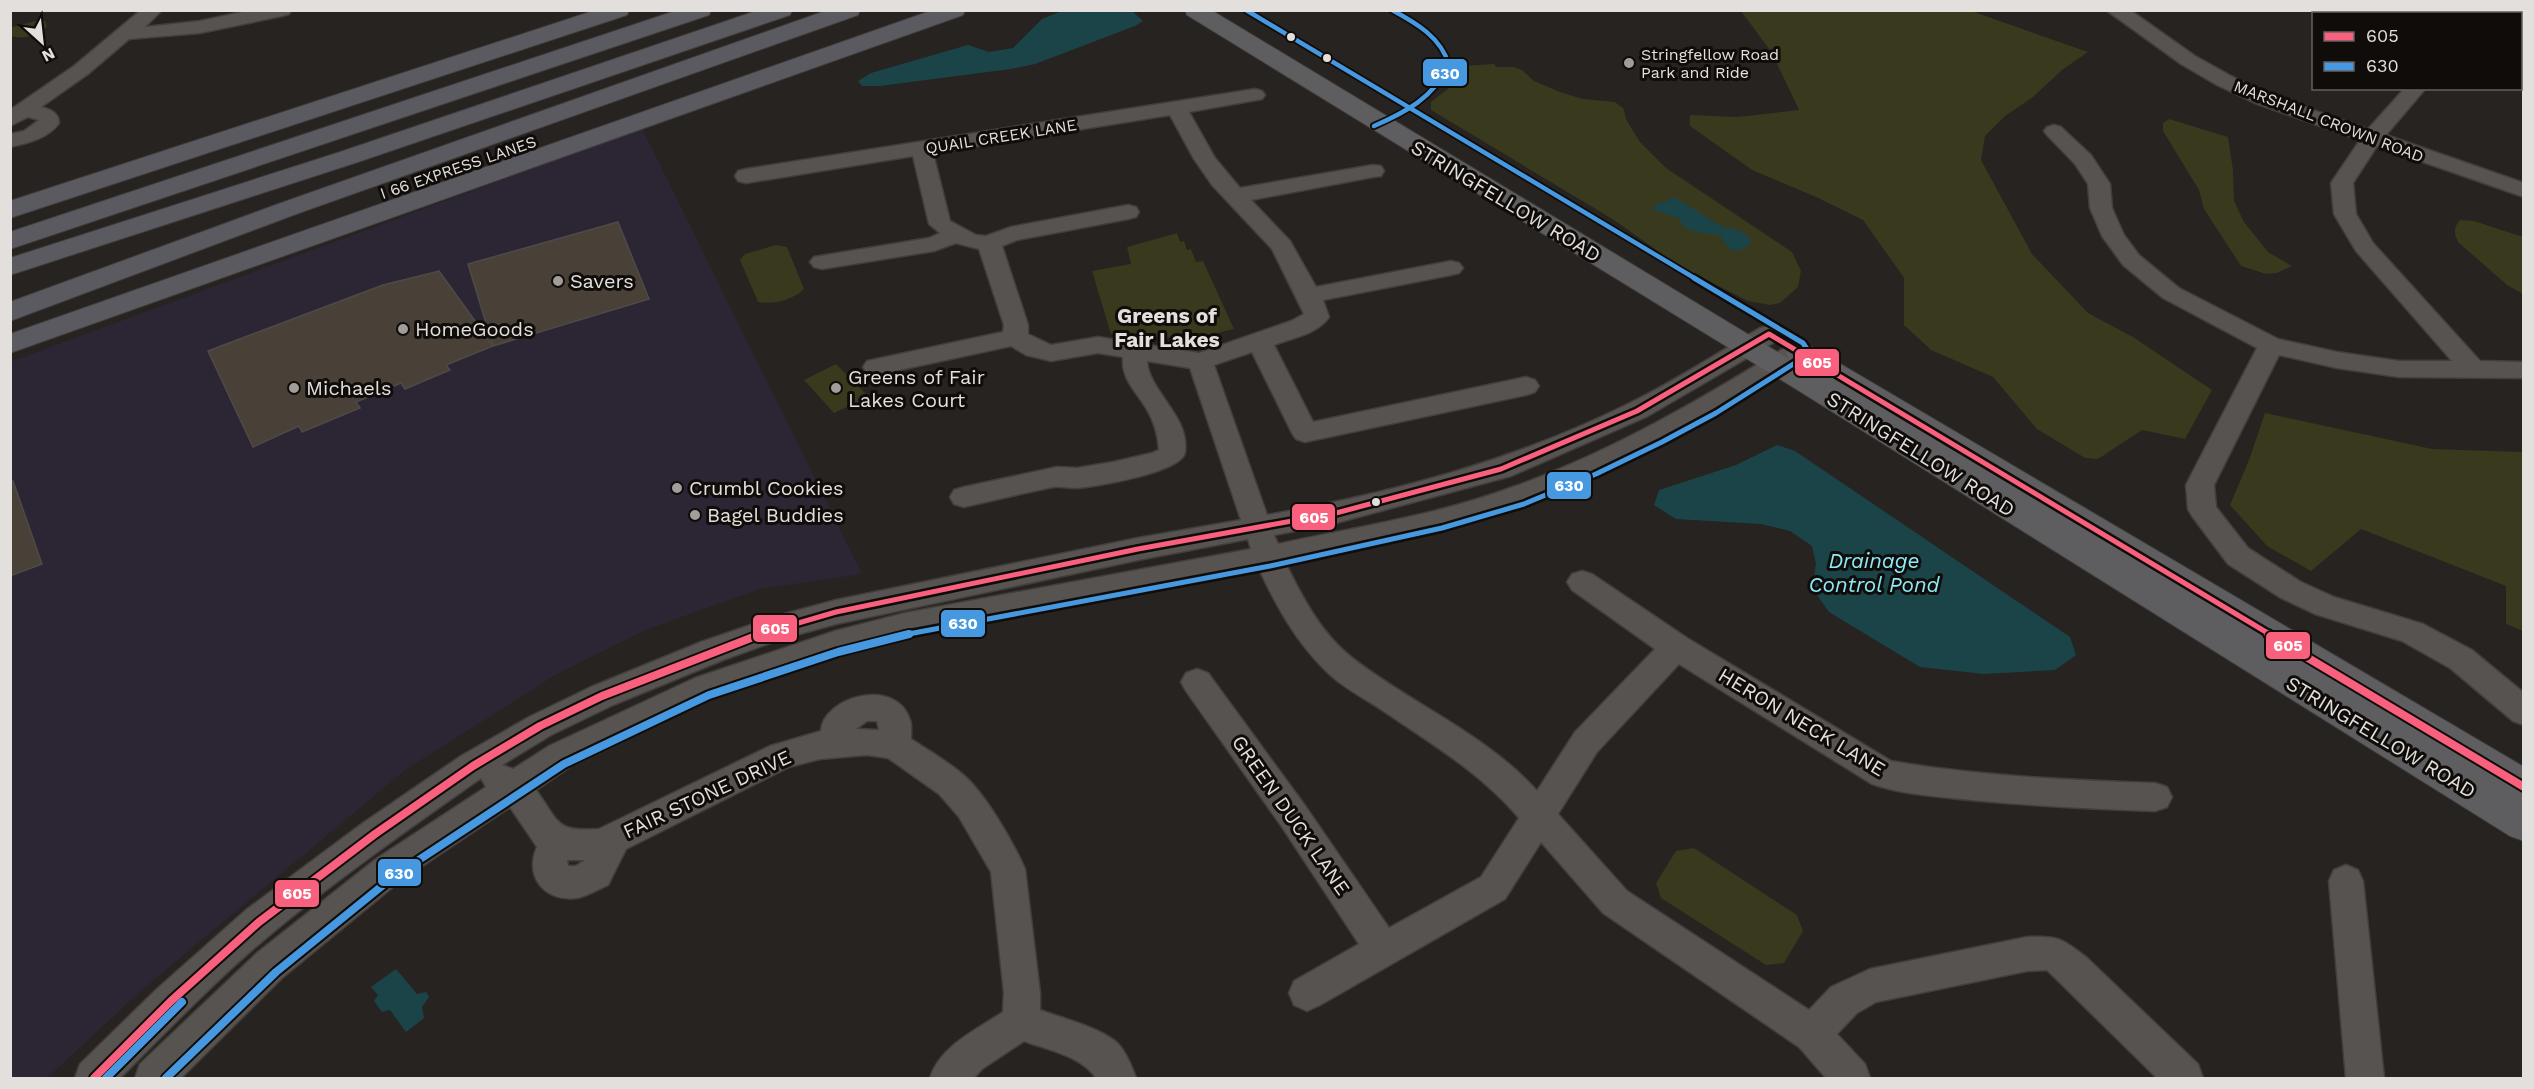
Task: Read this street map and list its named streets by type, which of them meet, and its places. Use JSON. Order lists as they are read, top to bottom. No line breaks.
{"streets":{"highway":["I 66 EXPRESS LANES"],"main road":["STRINGFELLOW ROAD"],"street":["MARSHALL CROWN ROAD","QUAIL CREEK LANE","HERON NECK LANE","FAIR STONE DRIVE","GREEN DUCK LANE"]},"districts":["Greens of Fair Lakes"],"water":["Drainage Control Pond"],"places":["Stringfellow Road Park and Ride","Savers","HomeGoods","Michaels","Greens of Fair Lakes Court","Crumbl Cookies","Bagel Buddies"],"lines":["transit line 630","transit line 605"],"legend":["605","630"],"north":"bottom right"}
